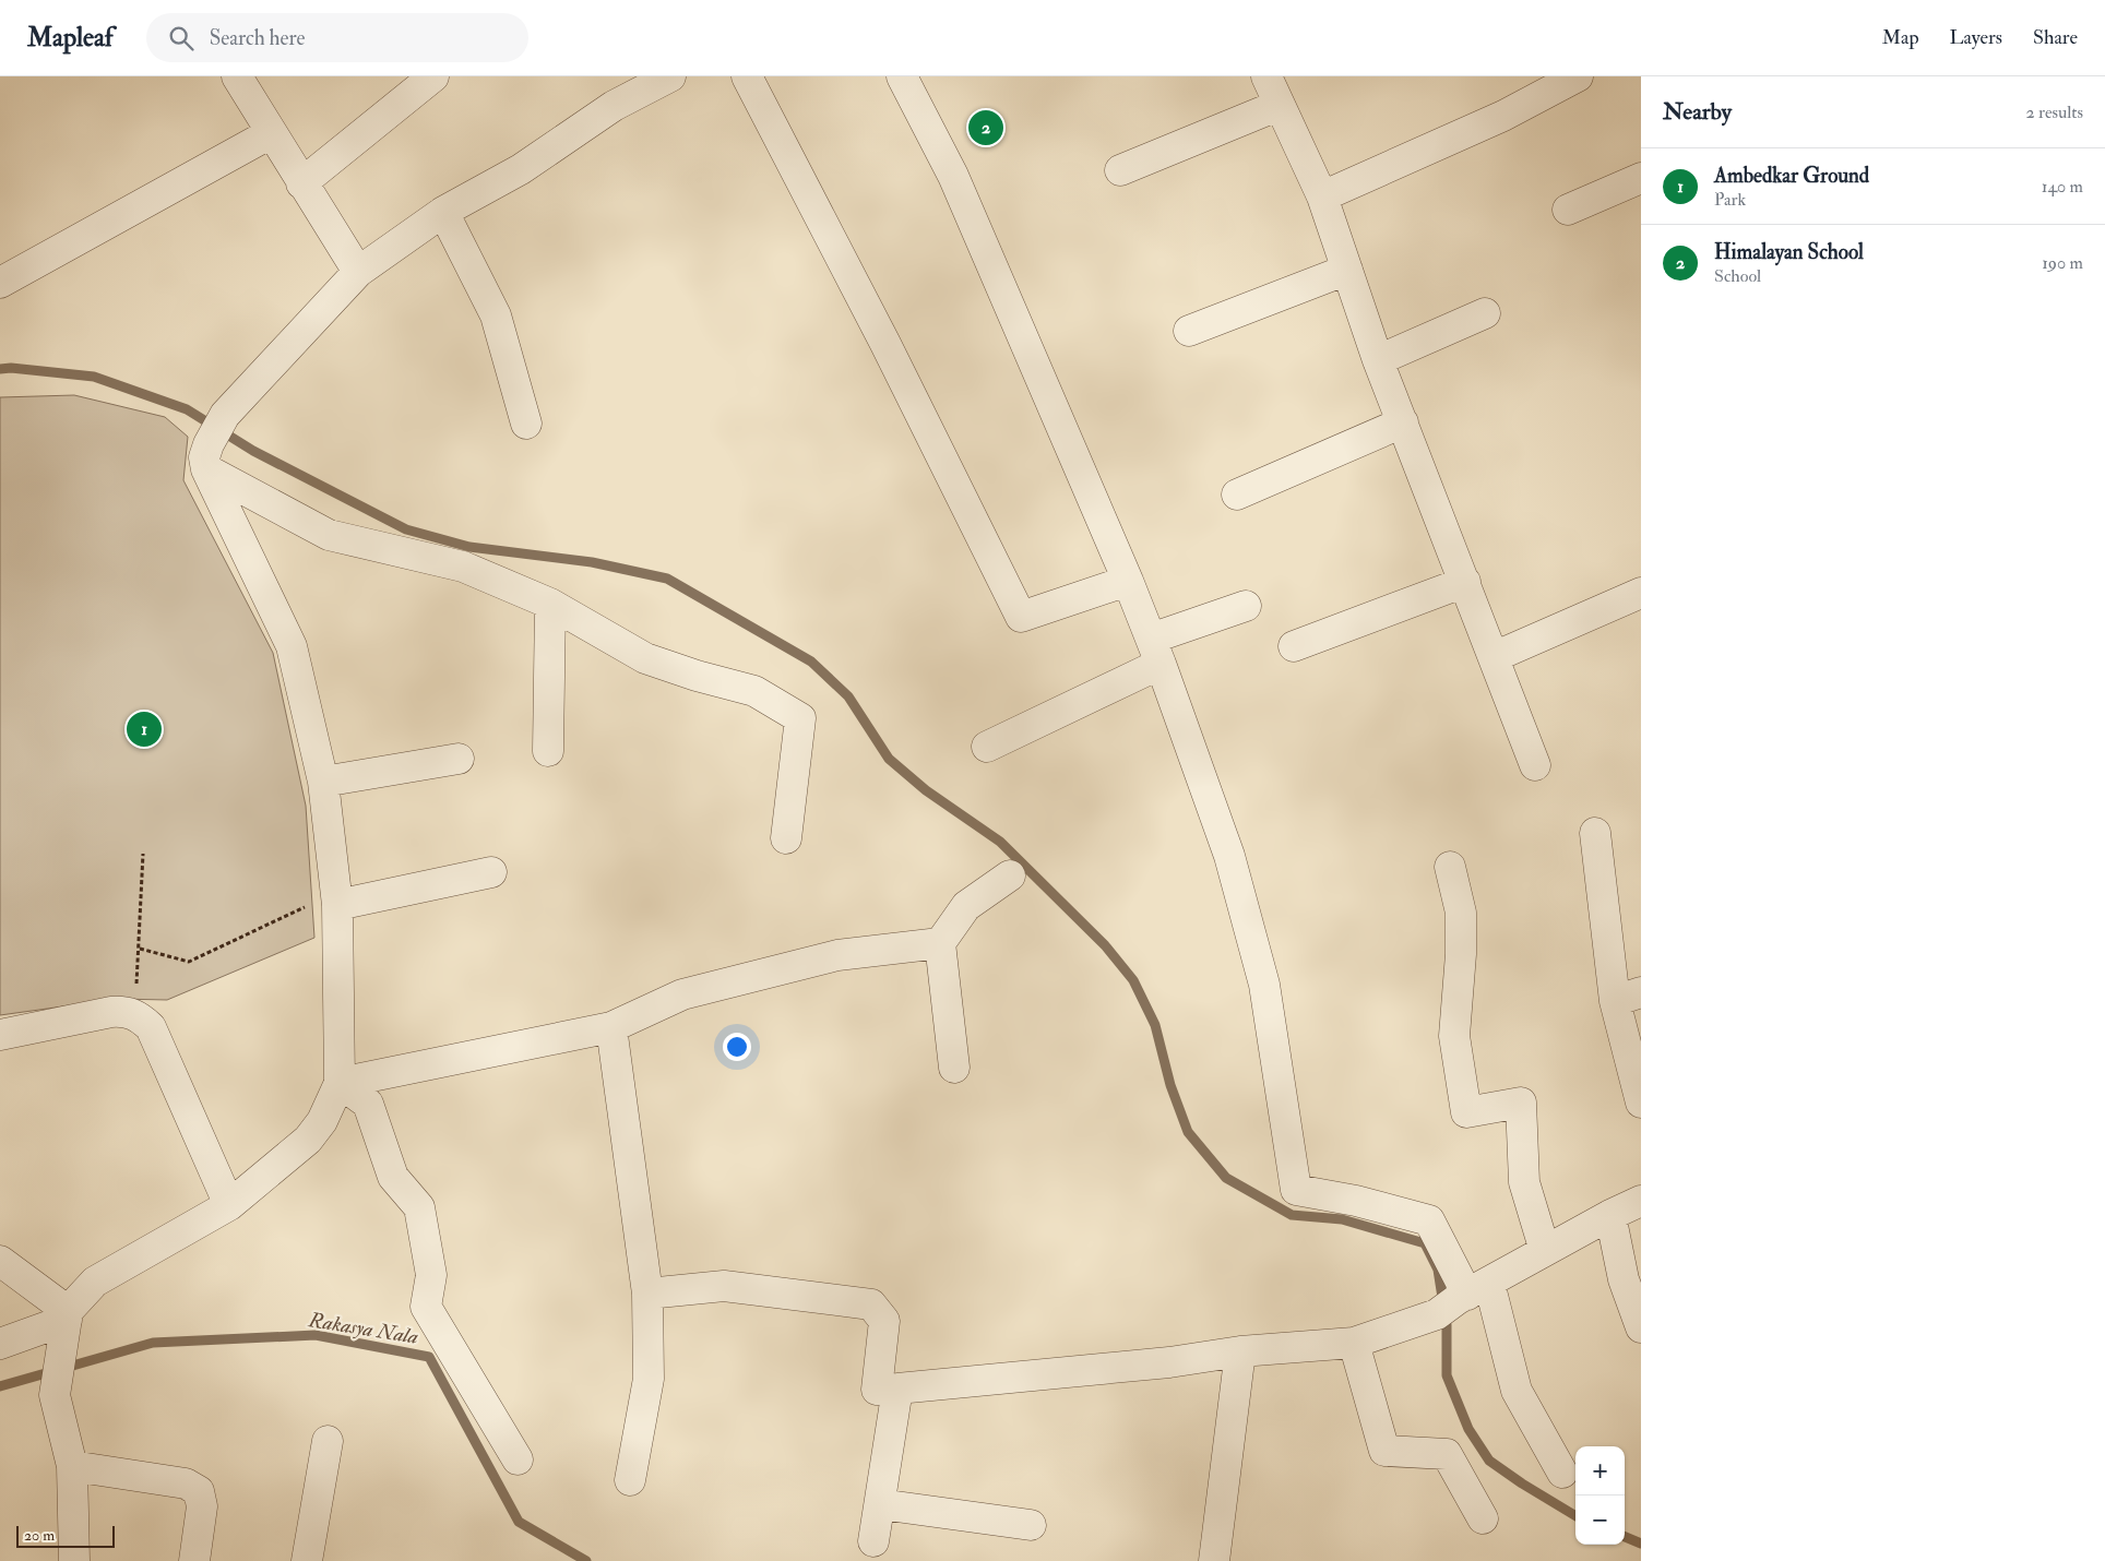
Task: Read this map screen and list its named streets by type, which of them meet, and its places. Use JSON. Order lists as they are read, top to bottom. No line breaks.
{"water":["Rakasya Nala"],"scale_bar":"20 m","page":{"header":"Mapleaf","search":"Search here","nav":["Map","Layers","Share"],"heading":["Nearby","2 results"],"pins":["2","1"],"list":[{"mark":"1","name":"Ambedkar Ground","note":"Park","value":"140 m"},{"mark":"2","name":"Himalayan School","note":"School","value":"190 m"}],"map_buttons":["+","−"],"scale":"20 m"}}
